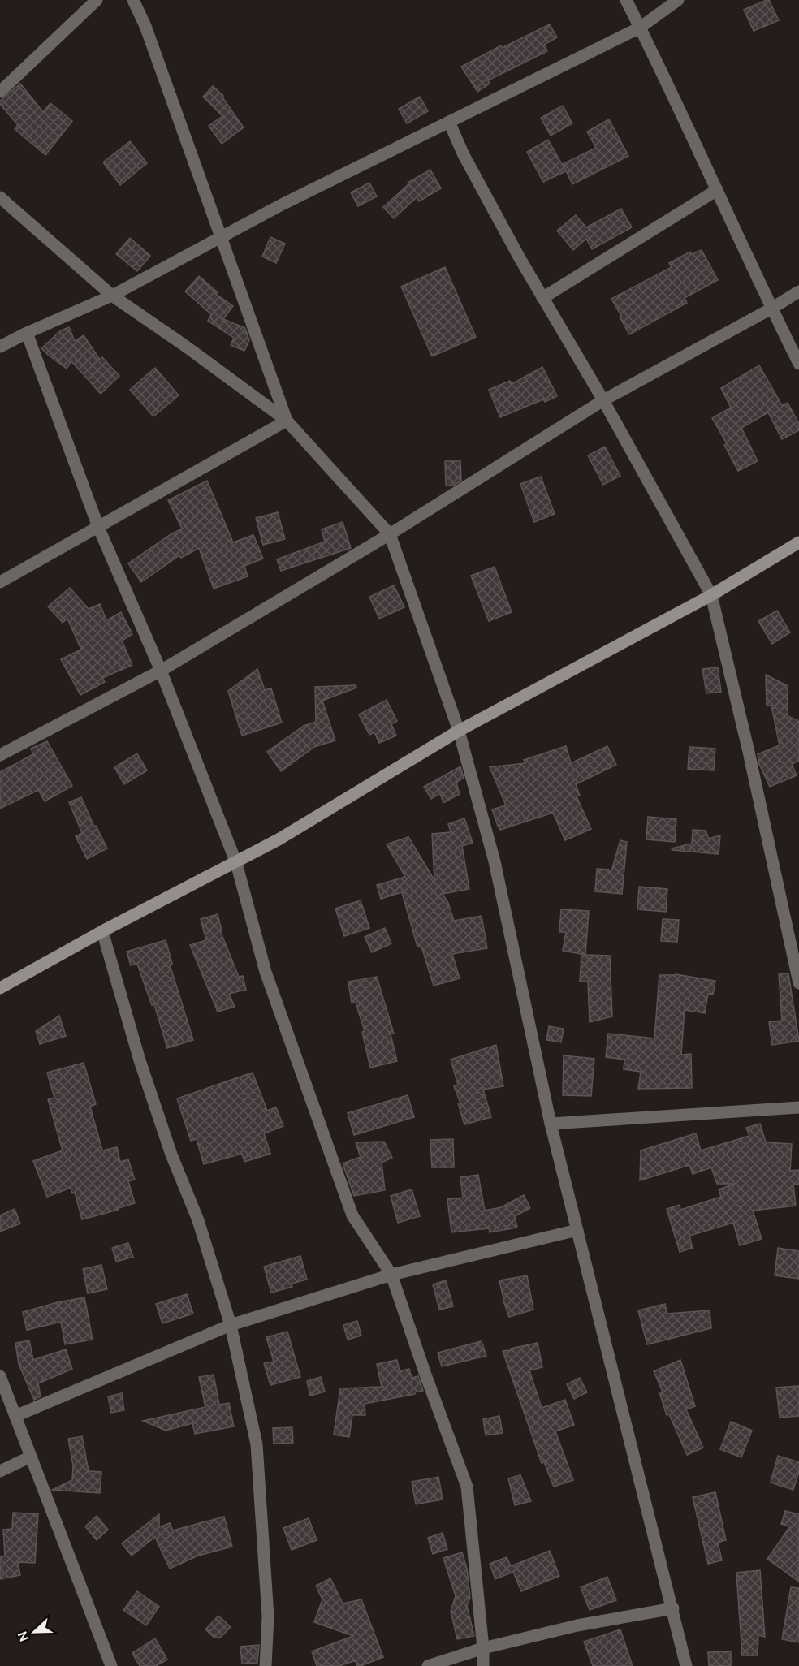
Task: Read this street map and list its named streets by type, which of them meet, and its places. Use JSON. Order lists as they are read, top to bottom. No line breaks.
{"north":"left"}
